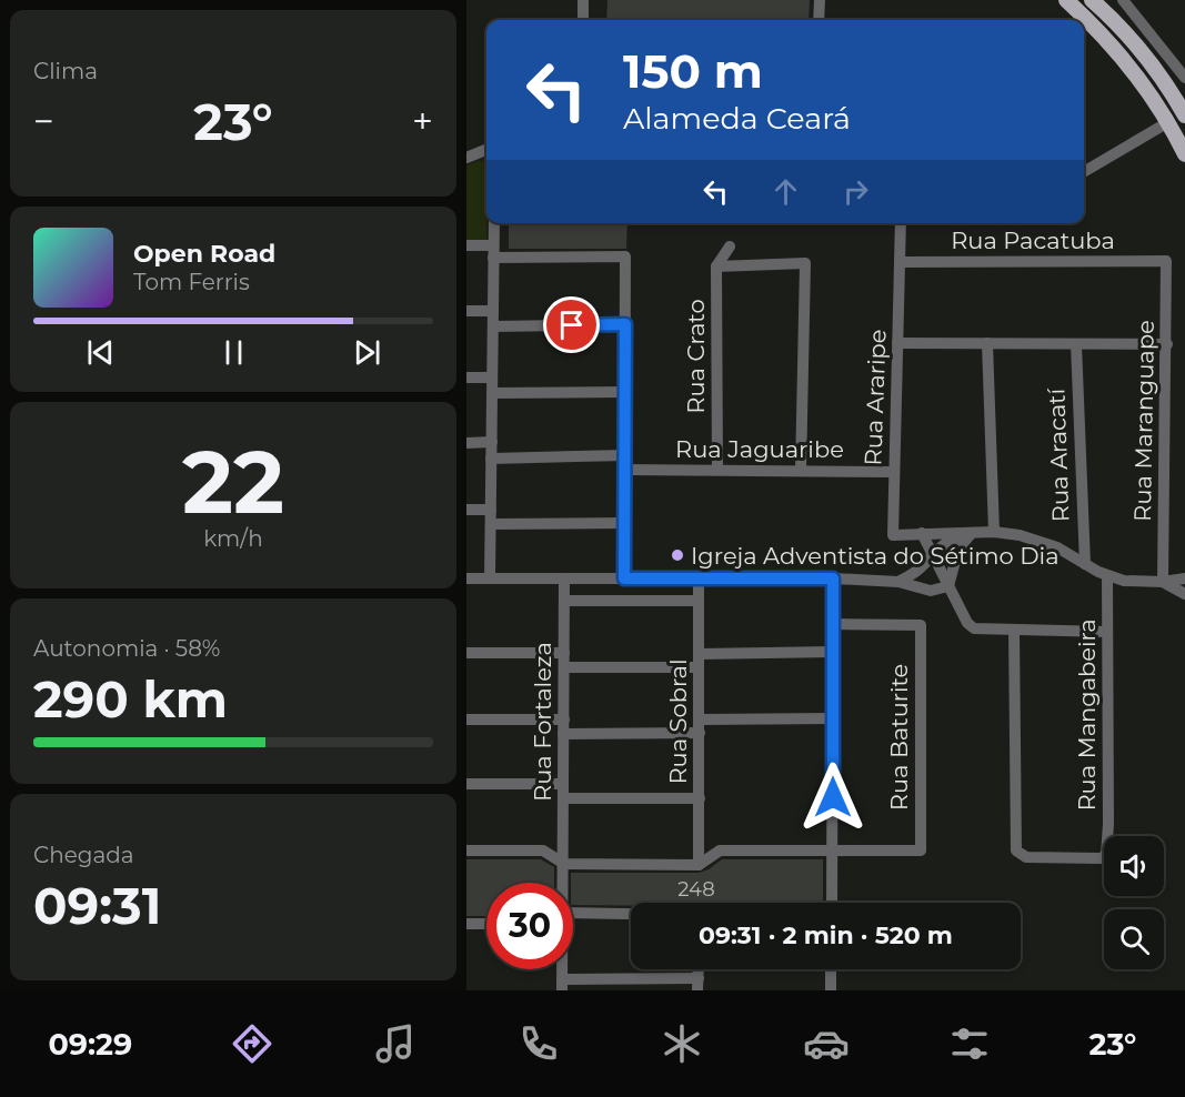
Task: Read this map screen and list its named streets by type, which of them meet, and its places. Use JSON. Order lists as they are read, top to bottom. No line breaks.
{"streets":{"street":["Rua Pacatuba","Rua Crato","Rua Araripe","Rua Maranguape","Rua Jaguaribe","Rua Aracatí","Rua Mangabeira","Rua Fortaleza","Rua Sobral","Rua Baturite"]},"crossings":[["Rua Pacatuba","Rua Araripe"],["Rua Pacatuba","Rua Maranguape"],["Rua Crato","Rua Jaguaribe"],["Rua Araripe","Rua Jaguaribe"]],"places":["Igreja Adventista do Sétimo Dia"],"house_numbers":["248"],"page":{"tile":["Clima",["22","km/h"],["Autonomia · 58%","290 km"],["Chegada","09:31"]],"turn":["150 m","Alameda Ceará"],"heat":["−","23°","+"],"song":["Open Road","Tom Ferris"],"limit":"30","trip":"09:31 · 2 min · 520 m","tabs":["09:29","23°"]}}
